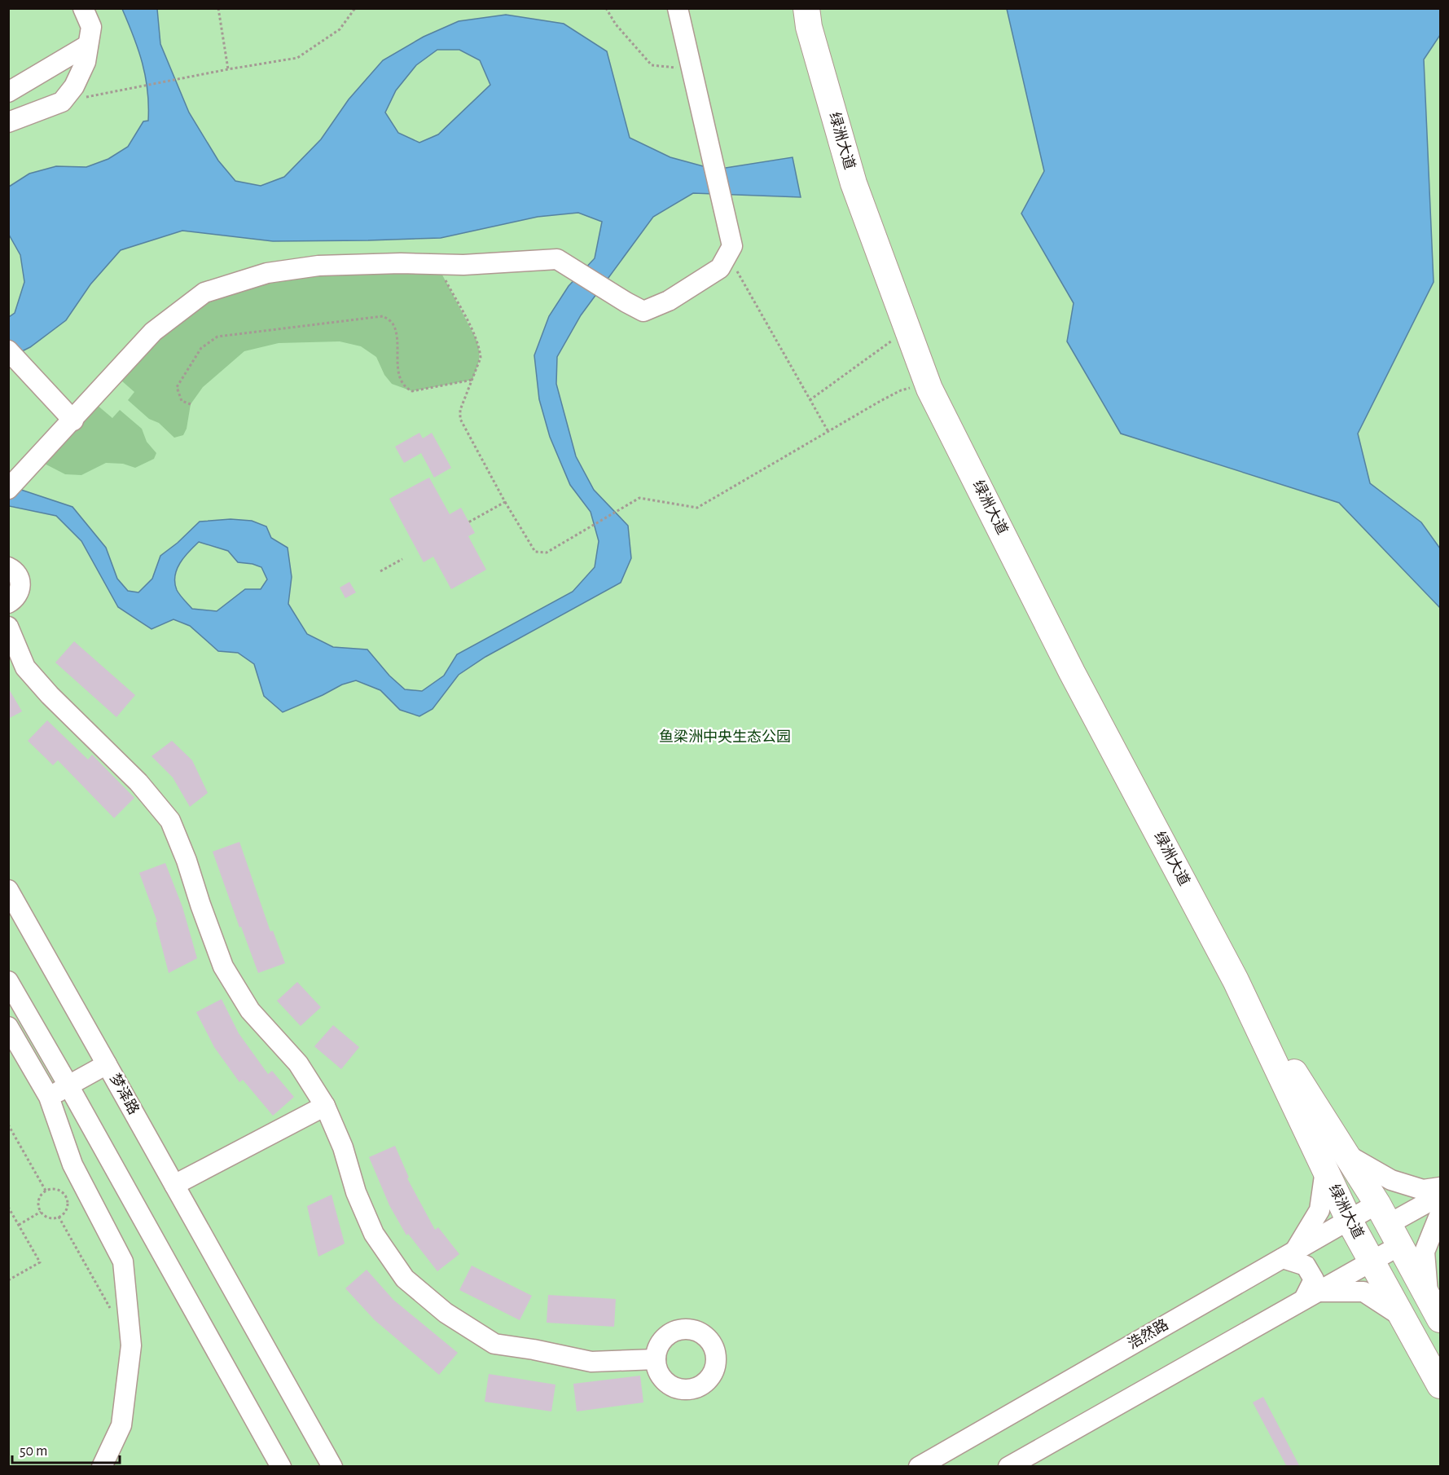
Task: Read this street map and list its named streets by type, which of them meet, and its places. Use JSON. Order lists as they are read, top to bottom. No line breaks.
{"streets":{"main road":["绿洲大道"],"street":["梦泽路","浩然路"]},"crossings":[["绿洲大道","浩然路"]],"parks":["鱼梁洲中央生态公园"],"scale_bar":"50 m"}
